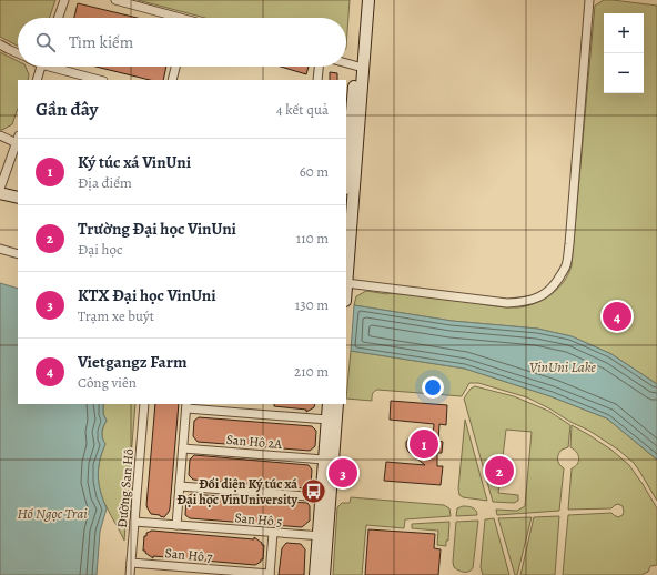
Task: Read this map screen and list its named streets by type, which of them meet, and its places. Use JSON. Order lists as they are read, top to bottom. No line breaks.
{"streets":{"street":["San Hô 2A","Đường San Hô","San Hô 5","San Hô 7"]},"crossings":[["Đường San Hô","San Hô 5"],["Đường San Hô","San Hô 7"]],"water":["VinUni Lake","Hồ Ngọc Trai"],"places":{"bus stop":["Đối diện Ký túc xá Đại học VinUniversity"]},"page":{"map_buttons":["+","−"],"search":"Tìm kiếm","heading":["Gần đây","4 kết quả"],"list":[{"mark":"1","name":"Ký túc xá VinUni","note":"Địa điểm","value":"60 m"},{"mark":"2","name":"Trường Đại học VinUni","note":"Đại học","value":"110 m"},{"mark":"3","name":"KTX Đại học VinUni","note":"Trạm xe buýt","value":"130 m"},{"mark":"4","name":"Vietgangz Farm","note":"Công viên","value":"210 m"}],"pins":["4","1","2","3"]}}
